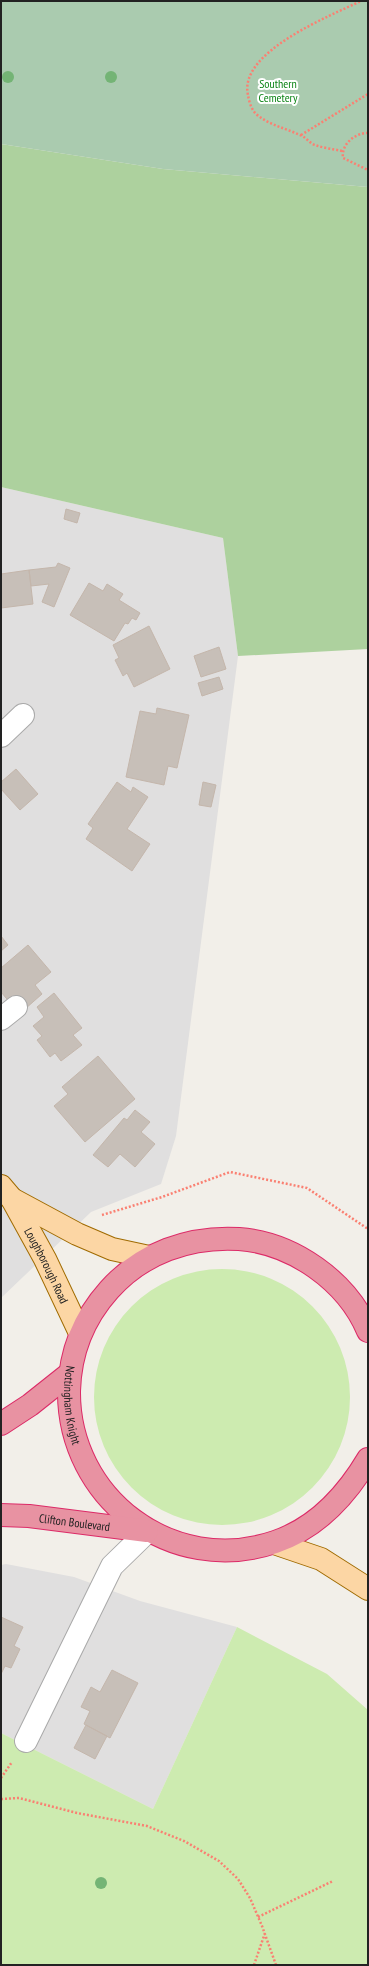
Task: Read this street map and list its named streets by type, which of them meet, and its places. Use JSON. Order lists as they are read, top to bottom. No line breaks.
{"streets":{"highway":["Nottingham Knight","Clifton Boulevard"],"main road":["Loughborough Road"]},"crossings":[["Loughborough Road","Nottingham Knight"],["Nottingham Knight","Clifton Boulevard"]],"parks":["Southern Cemetery"]}
